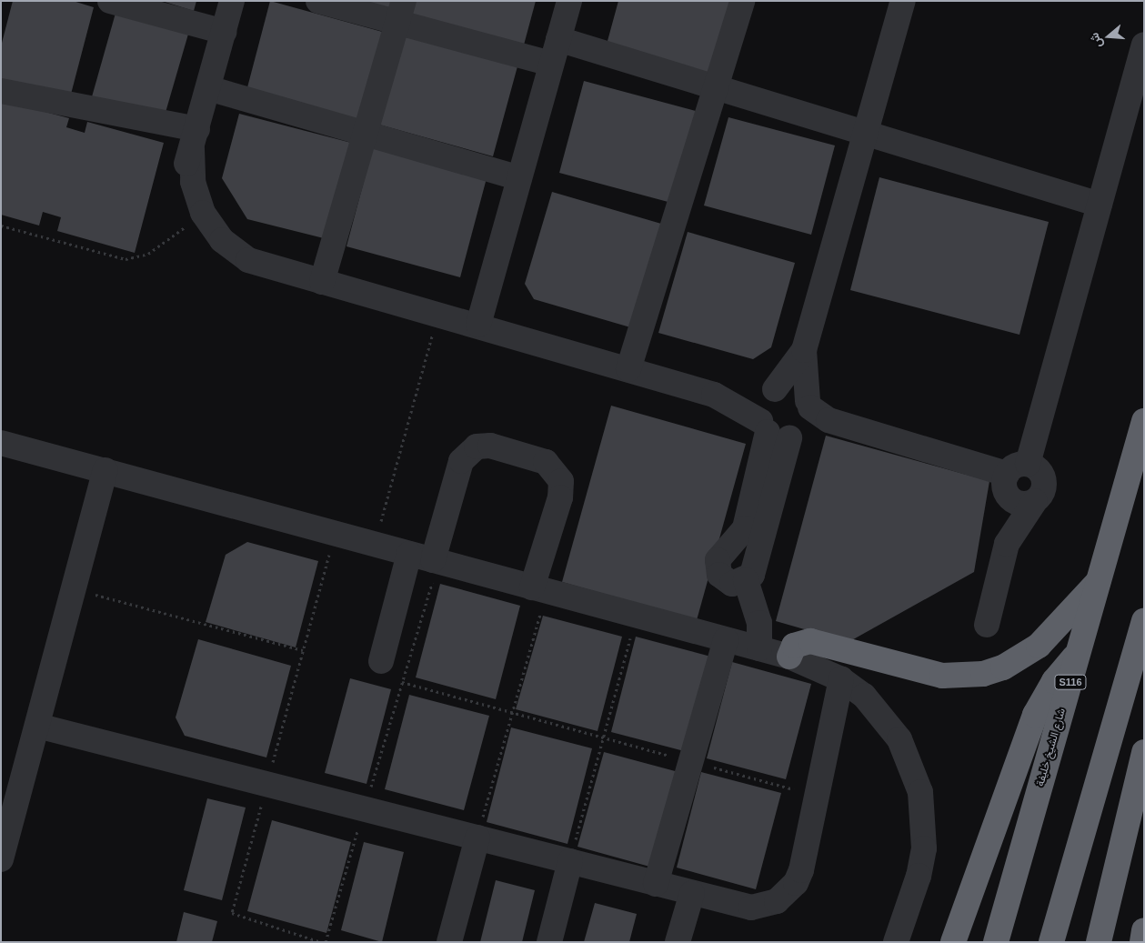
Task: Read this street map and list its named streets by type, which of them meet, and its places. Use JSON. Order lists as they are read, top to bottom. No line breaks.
{"streets":{"highway":["S116","شارع الشيخ خليفة"]},"north":"left"}
